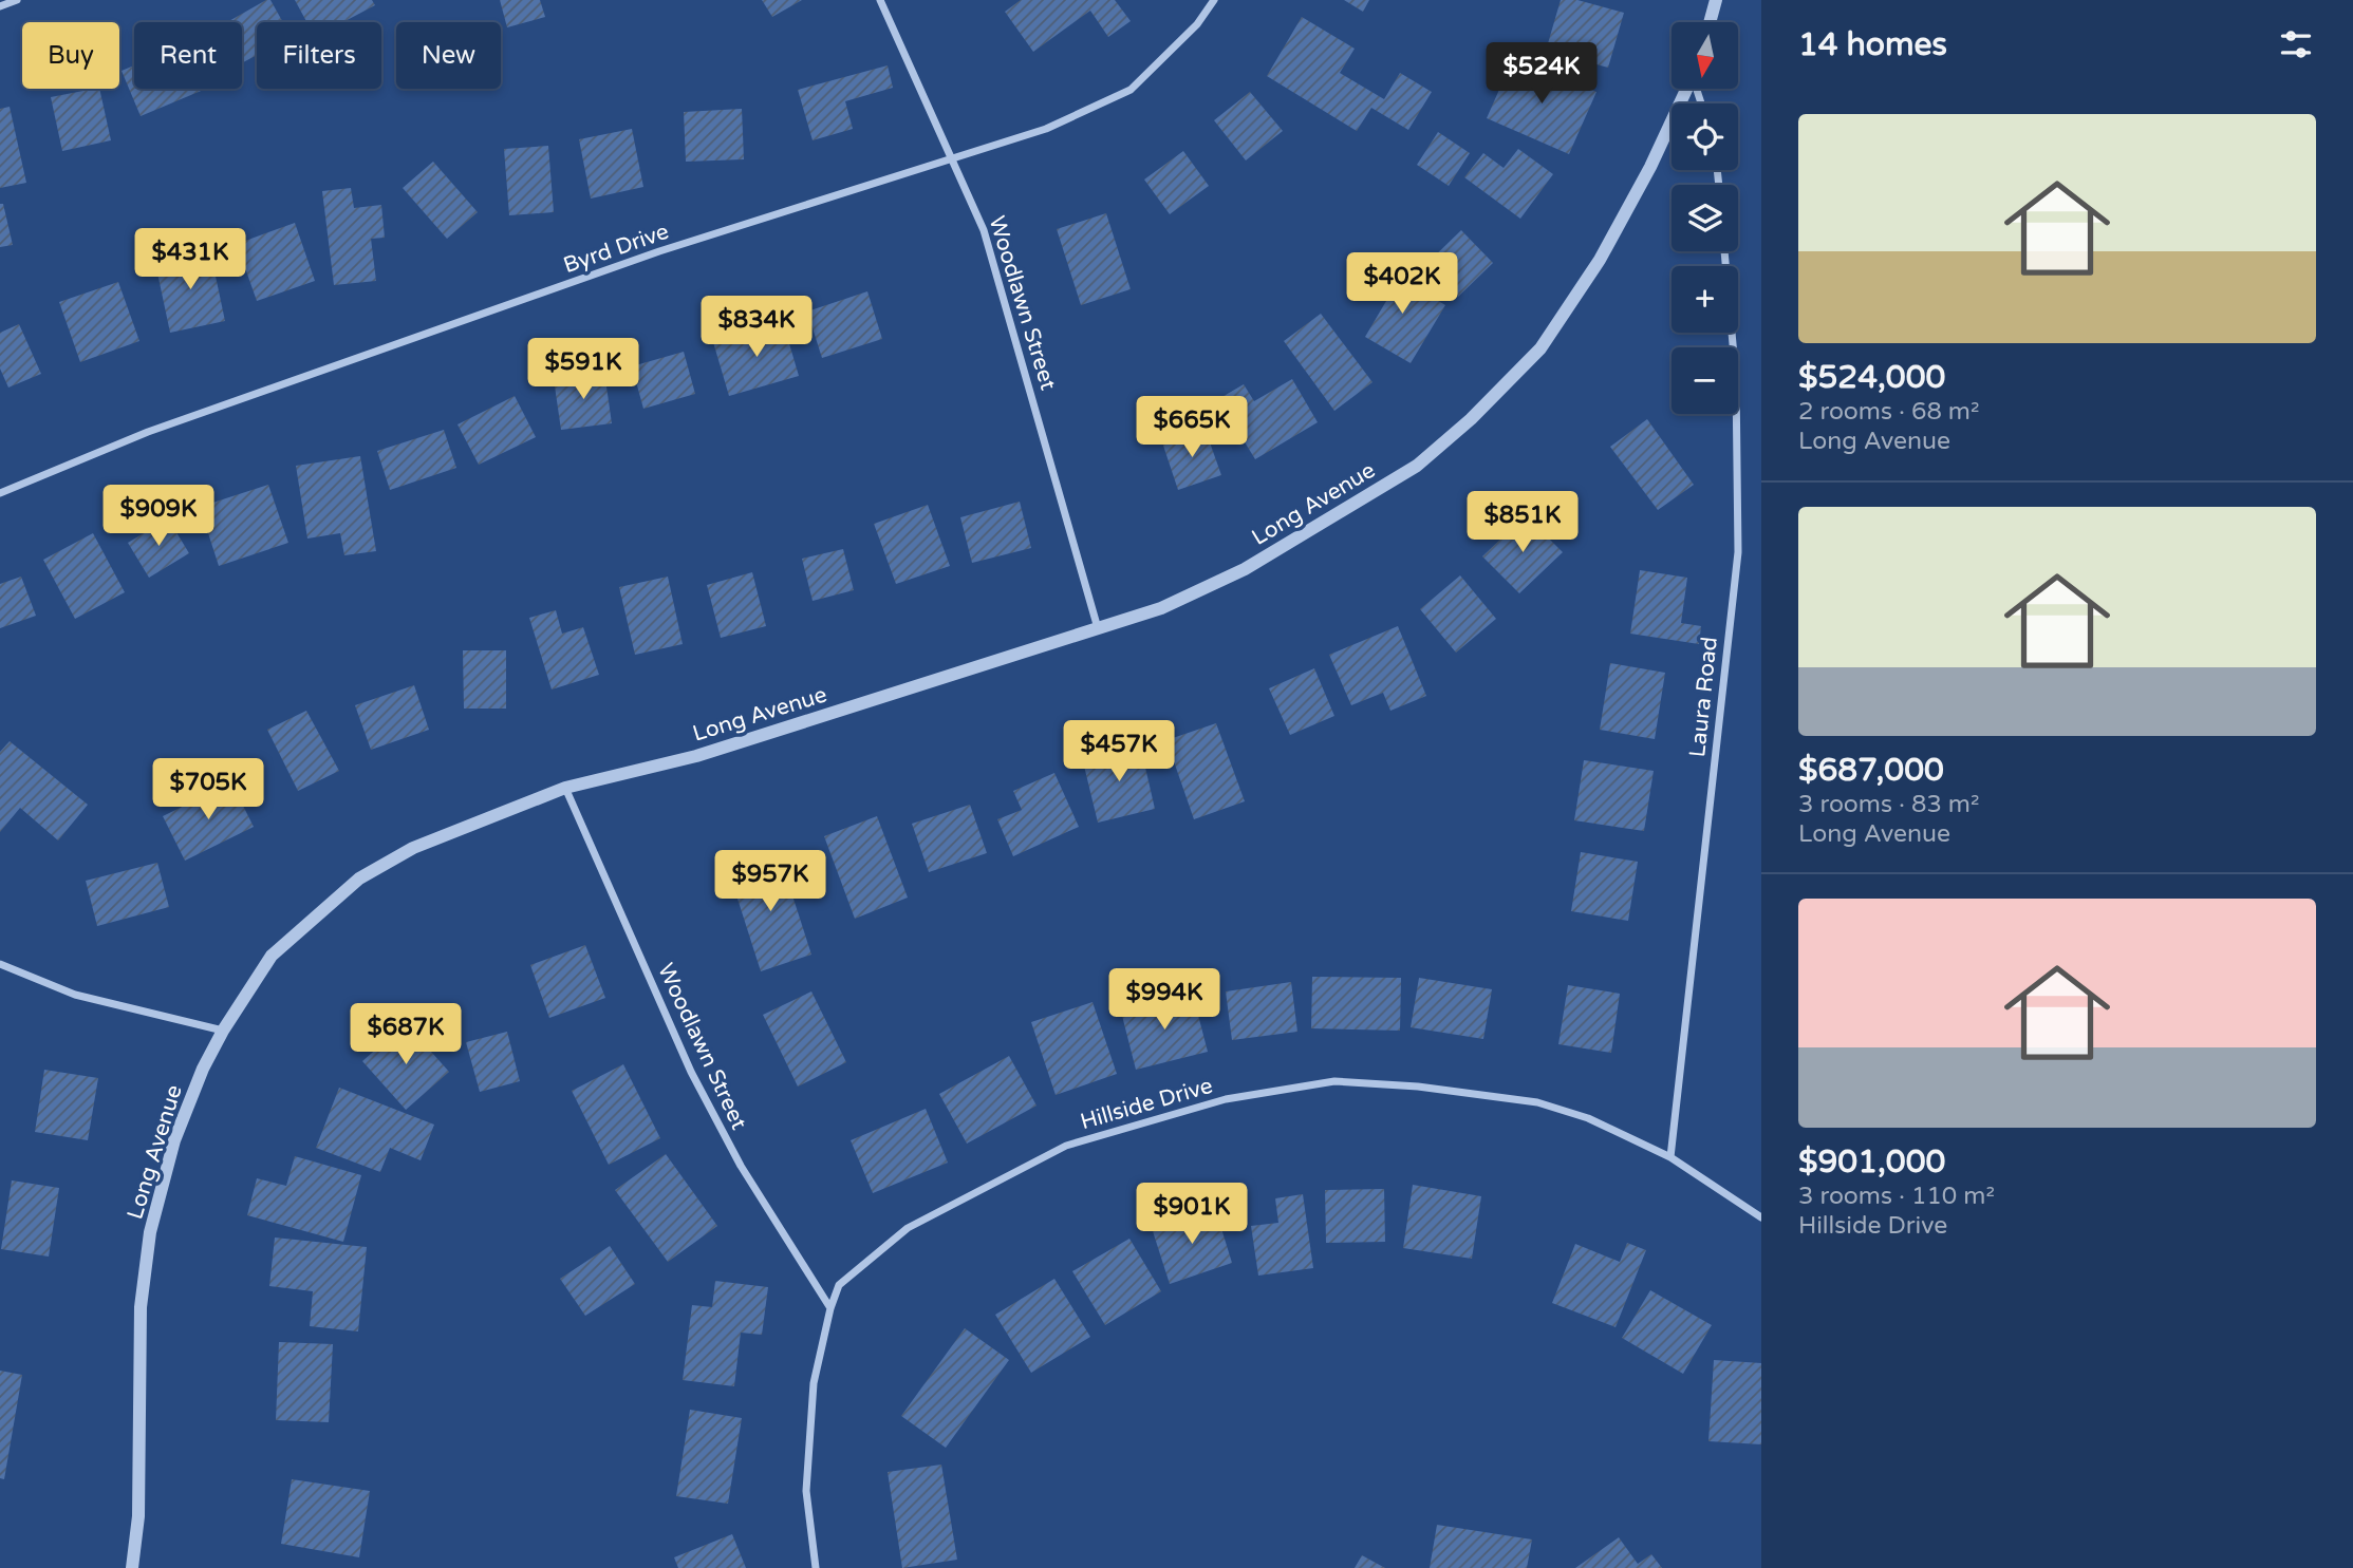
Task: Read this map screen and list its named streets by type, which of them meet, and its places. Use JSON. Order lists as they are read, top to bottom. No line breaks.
{"streets":{"street":["Byrd Drive","Woodlawn Street","Long Avenue","Laura Road","Hillside Drive"]},"crossings":[["Byrd Drive","Woodlawn Street"],["Woodlawn Street","Long Avenue"],["Woodlawn Street","Hillside Drive"],["Laura Road","Hillside Drive"]],"north":"bottom","page":{"heading":"14 homes","map_buttons":["+","−"],"chip":["Buy","Rent","Filters","New"],"price":["$524K","$431K","$402K","$834K","$591K","$665K","$909K","$851K","$457K","$705K","$957K","$994K","$687K","$901K"],"list":[{"name":"$524,000","note":"2 rooms · 68 m² · Long Avenue"},{"name":"$687,000","note":"3 rooms · 83 m² · Long Avenue"},{"name":"$901,000","note":"3 rooms · 110 m² · Hillside Drive"}]}}
